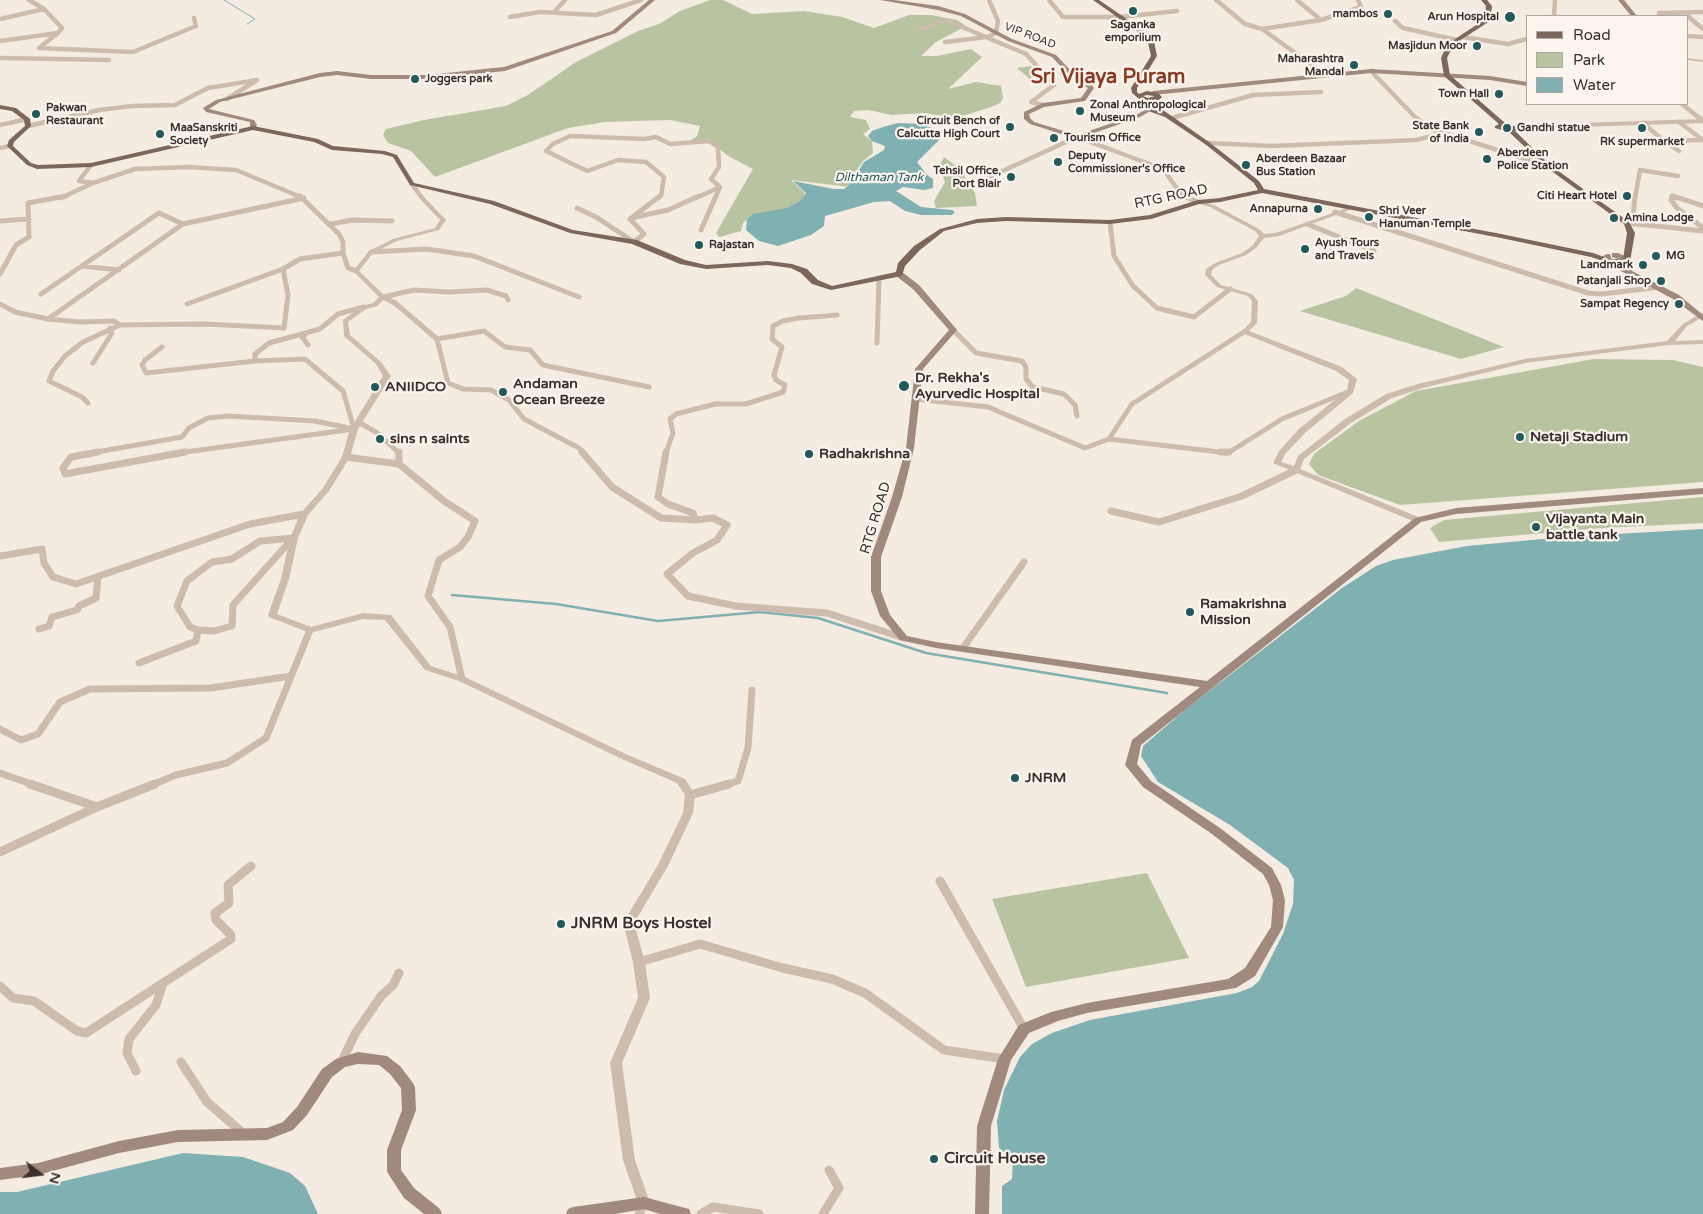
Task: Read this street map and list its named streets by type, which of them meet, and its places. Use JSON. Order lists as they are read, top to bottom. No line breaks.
{"streets":{"main road":["VIP ROAD","RTG ROAD"]},"districts":["Sri Vijaya Puram"],"water":["Dilthaman Tank"],"places":["Saganka emporiium","mambos","Arun Hospital","Masjidun Moor","Maharashtra Mandal","Joggers park","Town Hall","Zonal Anthropological Museum","Pakwan Restaurant","Circuit Bench of Calcutta High Court","Gandhi statue","RK supermarket","State Bank of India","MaaSanskriti Society","Tourism Office","Aberdeen Police Station","Deputy Commissioner's Office","Aberdeen Bazaar Bus Station","Tehsil Office, Port Blair","Citi Heart Hotel","Annapurna","Shri Veer Hanuman Temple","Amina Lodge","Rajastan","Ayush Tours and Travels","MG","Landmark","Patanjali Shop","Sampat Regency","Dr. Rekha's Ayurvedic Hospital","ANIIDCO","Andaman Ocean Breeze","Netaji Stadium","sins n saints","Radhakrishna","Vijayanta Main battle tank","Ramakrishna Mission","JNRM","JNRM Boys Hostel","Circuit House"],"legend":["Road","Park","Water"],"north":"right"}
